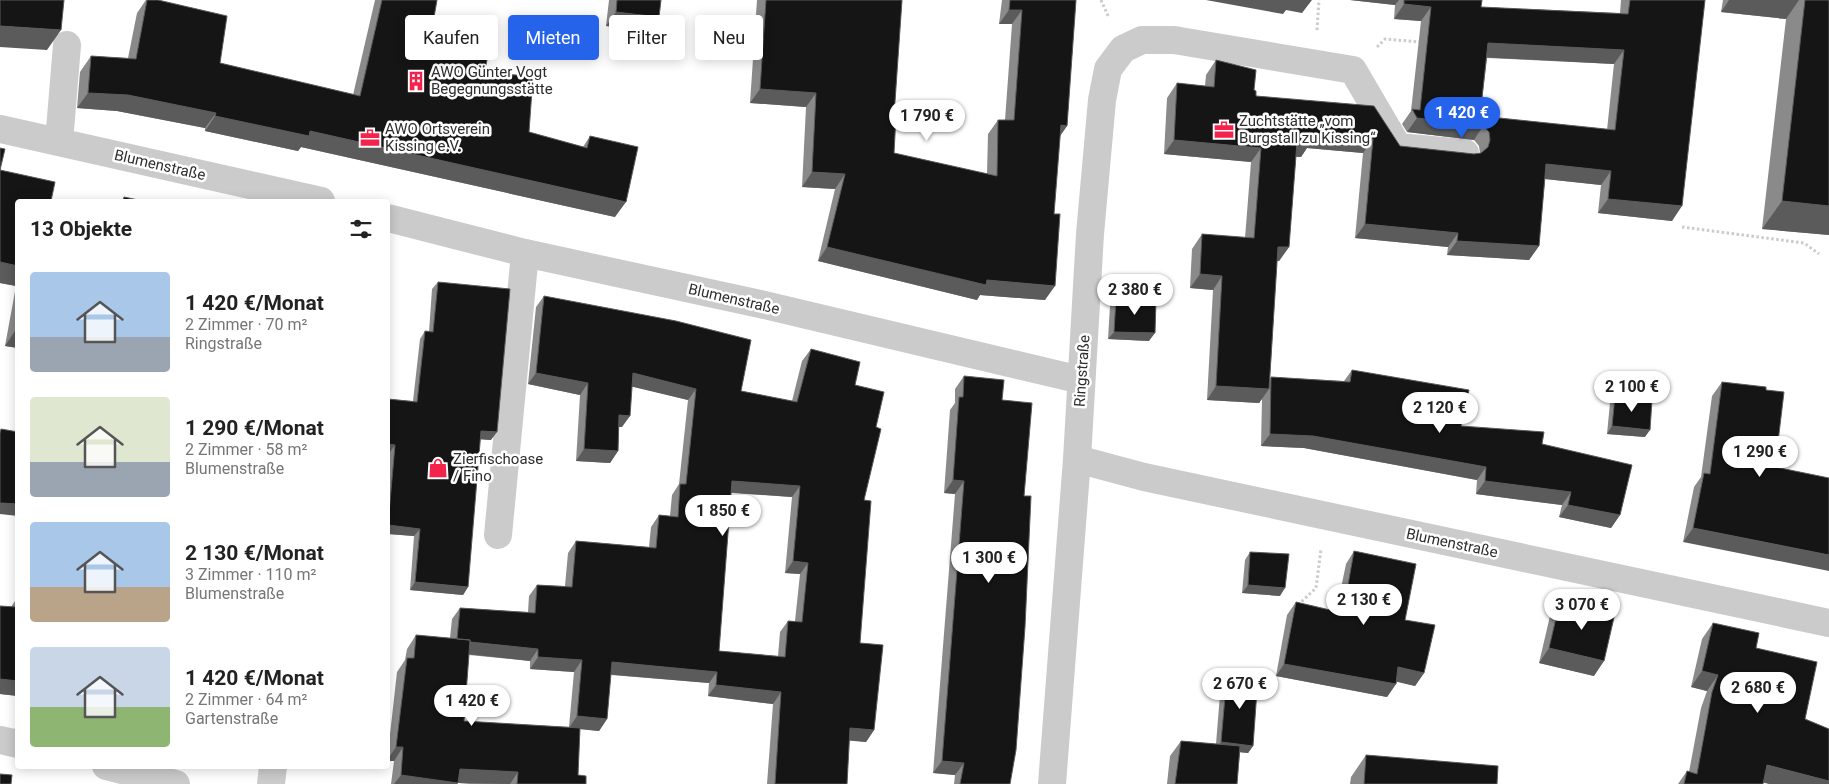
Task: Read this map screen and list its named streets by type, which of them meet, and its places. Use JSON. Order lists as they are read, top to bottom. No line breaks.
{"streets":{"street":["Blumenstraße","Ringstraße"]},"crossings":[["Blumenstraße","Ringstraße"]],"places":{"building":["AWO Günter Vogt Begegnungsstätte"],"office":["Zuchtstätte „vom Burgstall zu Kissing“","AWO Ortsverein Kissing e.V."],"shop":["Zierfischoase / Fino"]},"page":{"chip":["Kaufen","Mieten","Filter","Neu"],"price":["1 420 €","1 790 €","2 380 €","2 100 €","2 120 €","1 290 €","1 850 €","1 300 €","2 130 €","3 070 €","2 670 €","2 680 €","1 420 €"],"heading":"13 Objekte","list":[{"name":"1 420 €/Monat","note":"2 Zimmer · 70 m² · Ringstraße"},{"name":"1 290 €/Monat","note":"2 Zimmer · 58 m² · Blumenstraße"},{"name":"2 130 €/Monat","note":"3 Zimmer · 110 m² · Blumenstraße"},{"name":"1 420 €/Monat","note":"2 Zimmer · 64 m² · Gartenstraße"}]}}
